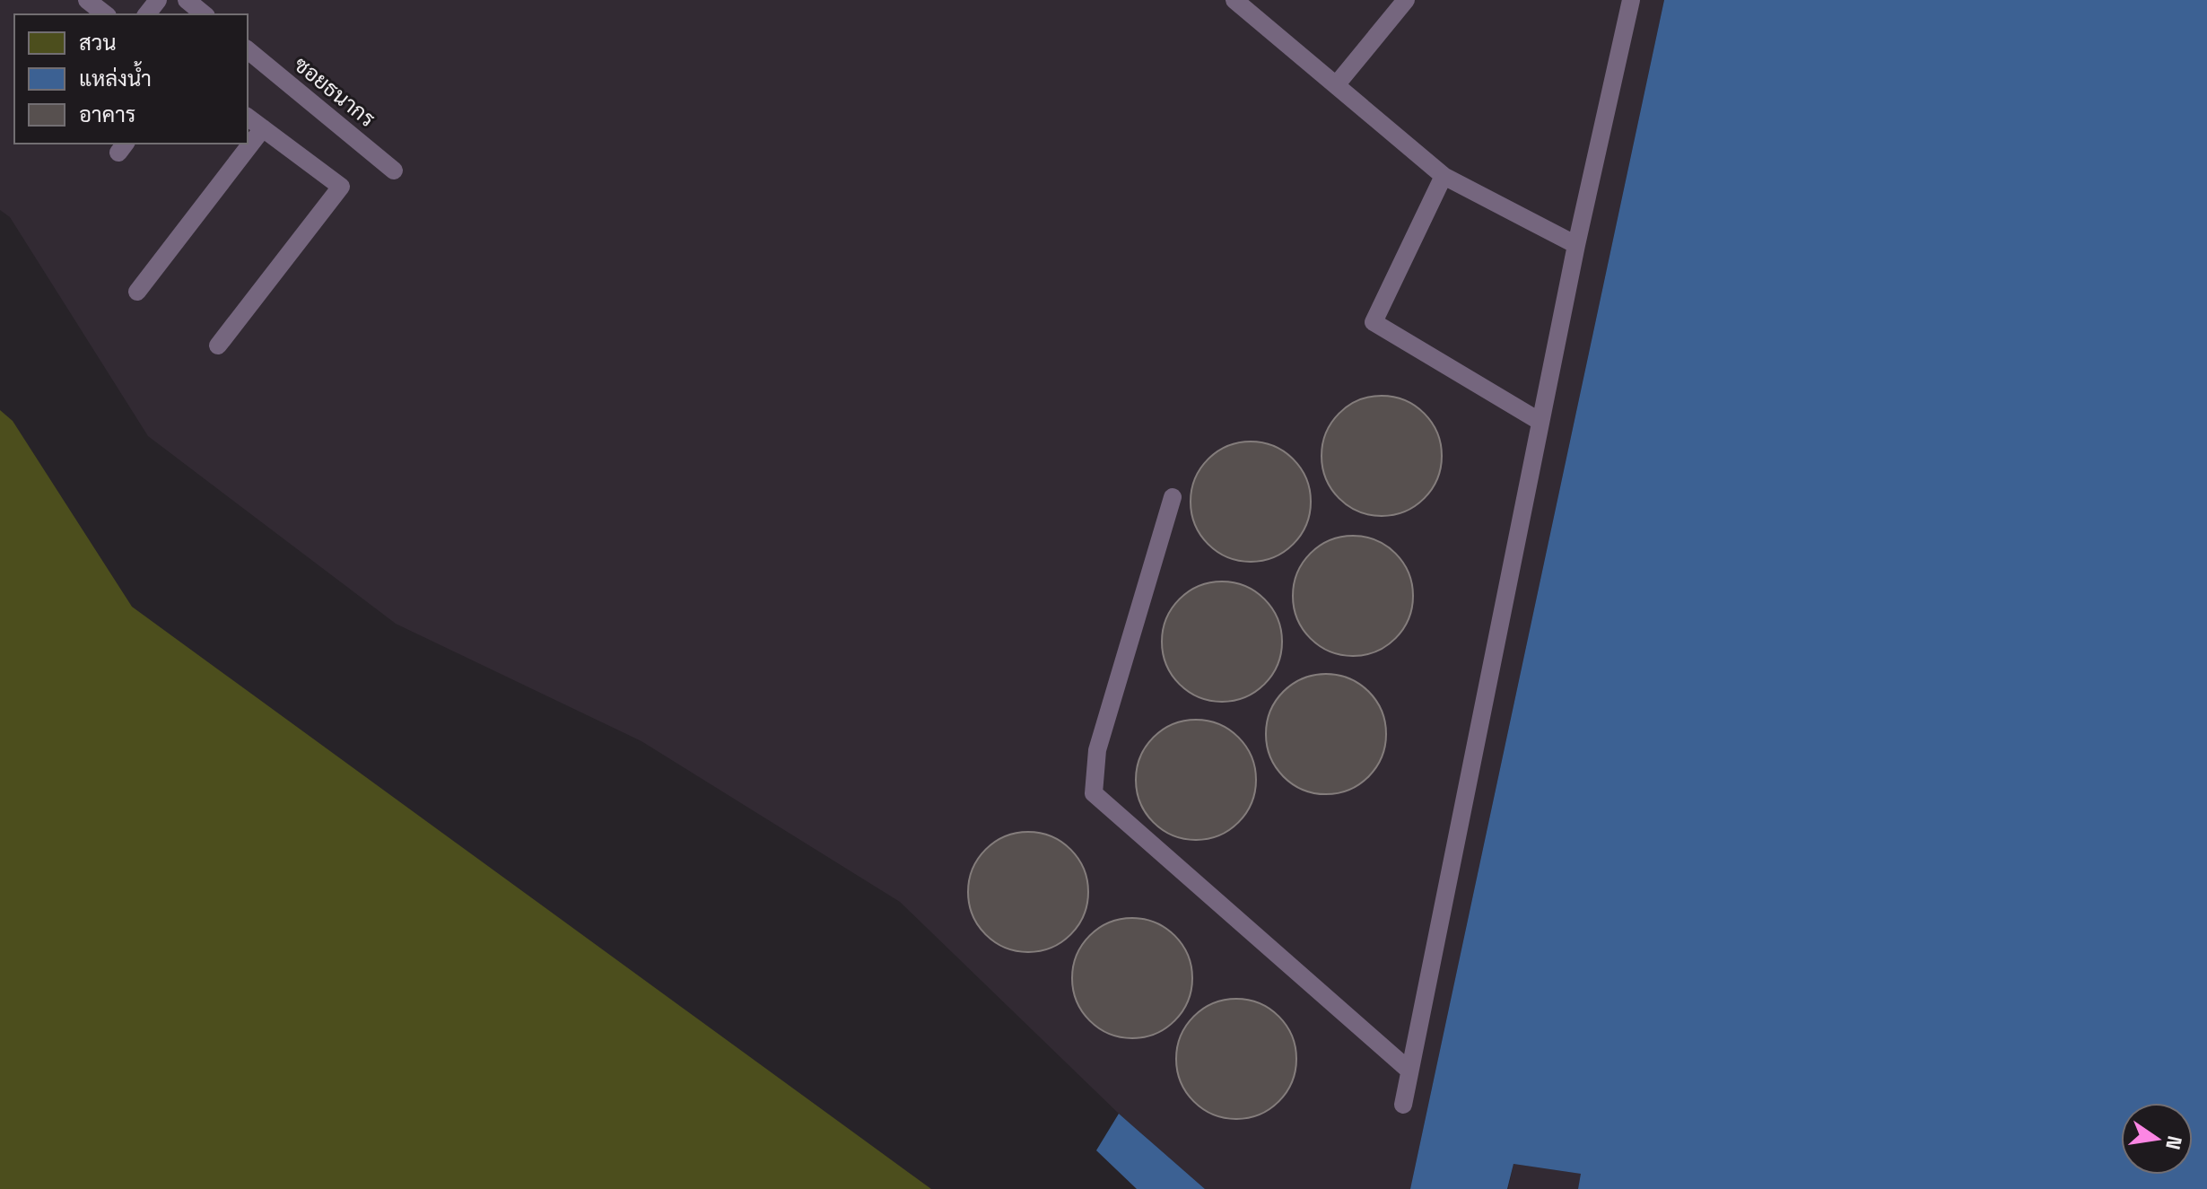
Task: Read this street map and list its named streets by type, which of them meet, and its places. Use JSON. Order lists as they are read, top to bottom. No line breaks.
{"streets":{"lane":["ซอยธนากร"]},"legend":["สวน","แหล่งน้ำ","อาคาร"],"north":"right"}
